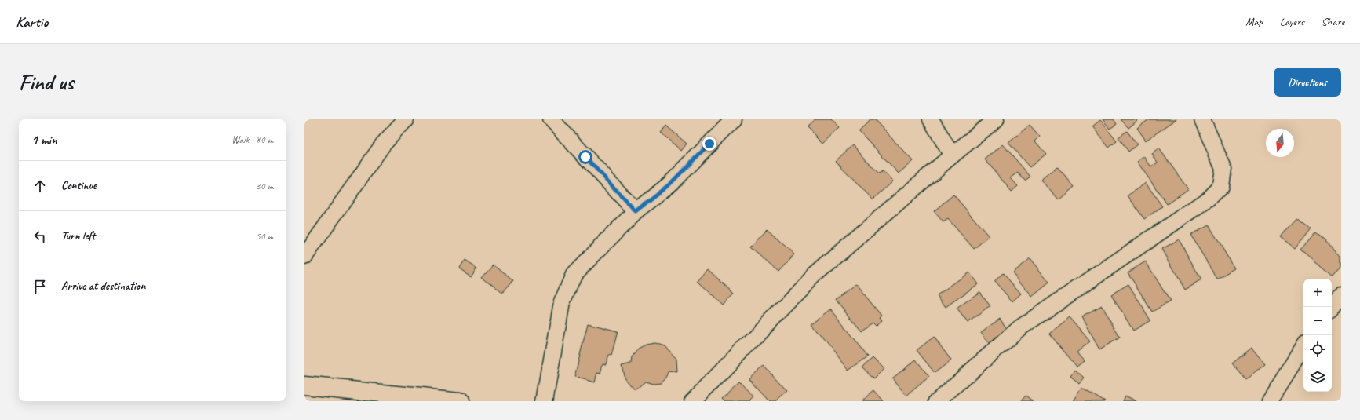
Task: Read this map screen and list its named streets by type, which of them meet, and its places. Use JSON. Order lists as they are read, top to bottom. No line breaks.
{"north":"bottom","page":{"header":"Kartio","nav":["Map","Layers","Share"],"buttons":"Directions","title":"Find us","heading":["1 min","Walk · 80 m"],"list":[["Continue","30 m"],["Turn left","50 m"],"Arrive at destination"],"map_buttons":["+","−"]}}
